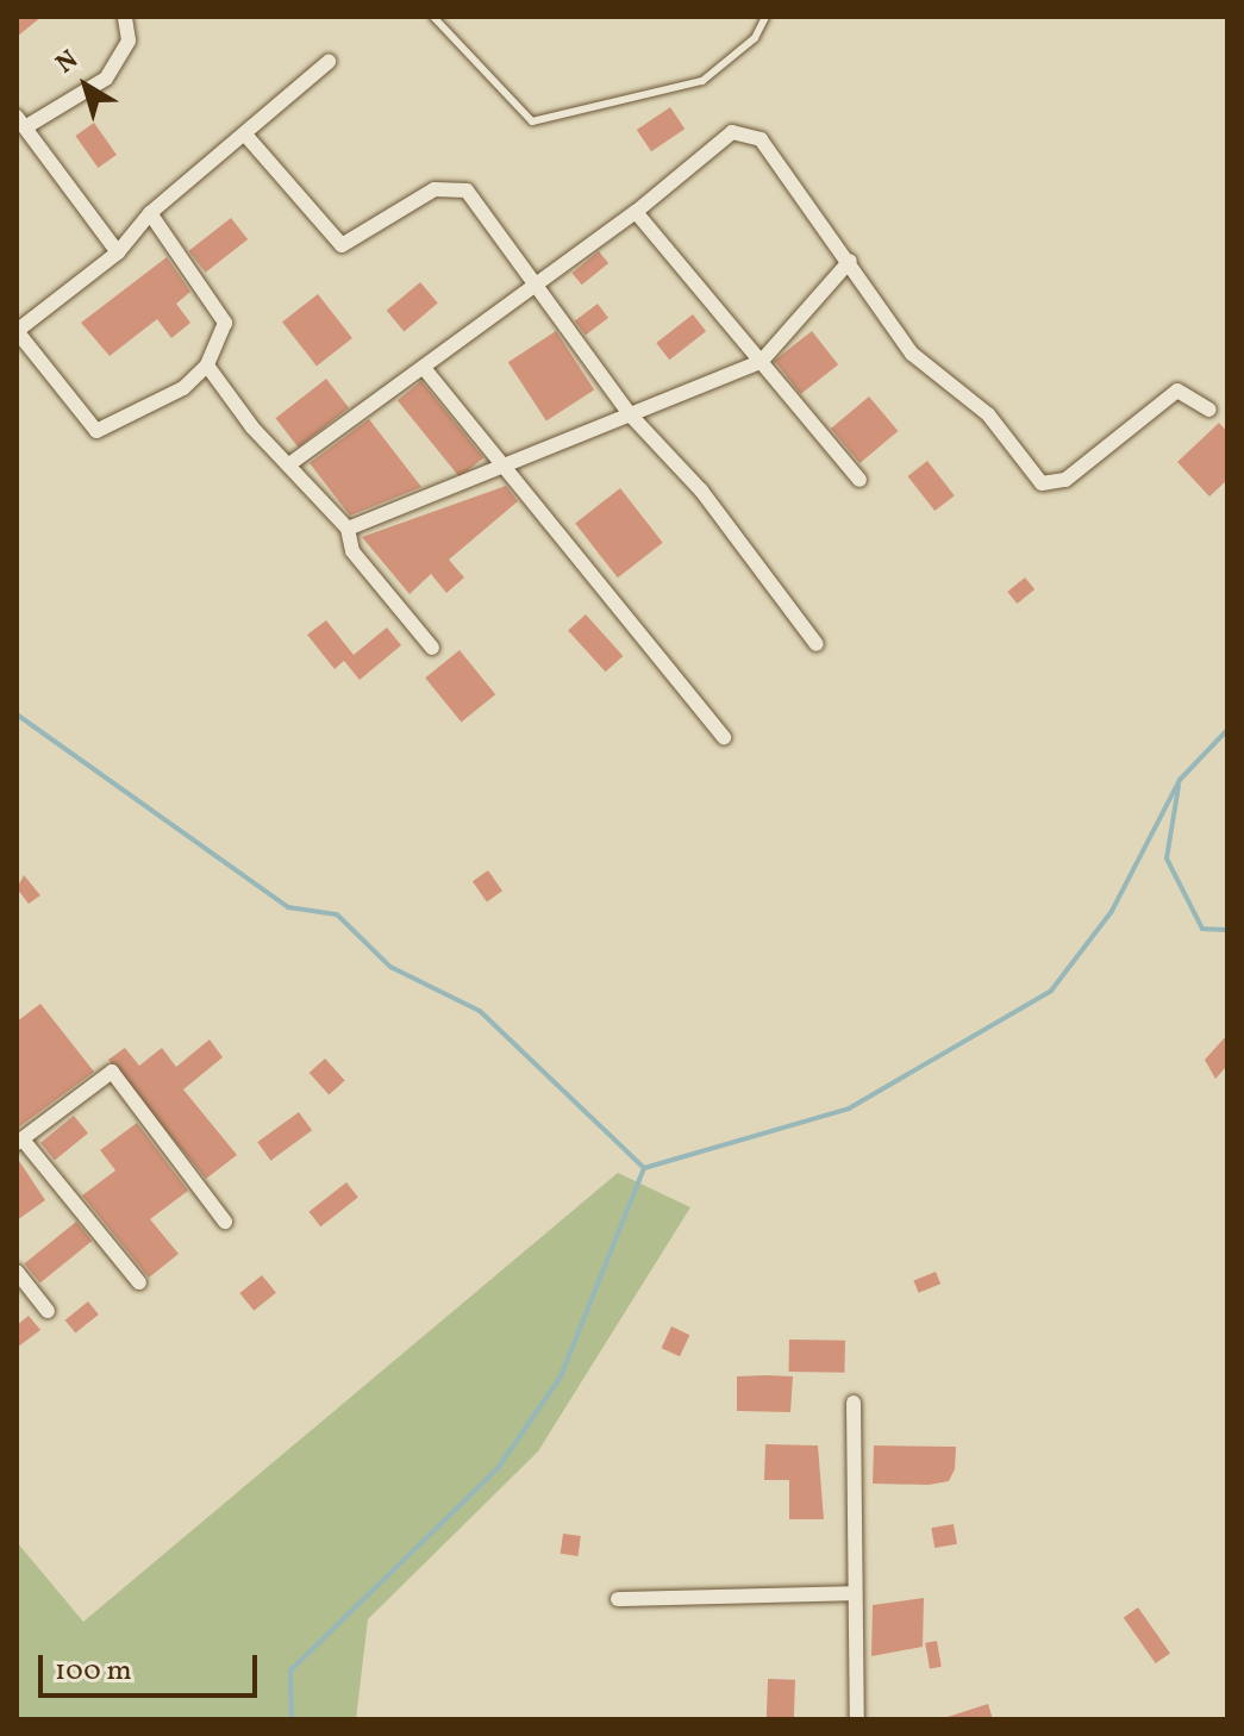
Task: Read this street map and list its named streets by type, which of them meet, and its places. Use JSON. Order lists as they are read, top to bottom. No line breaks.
{"scale_bar":"100 m","north":"top left"}
